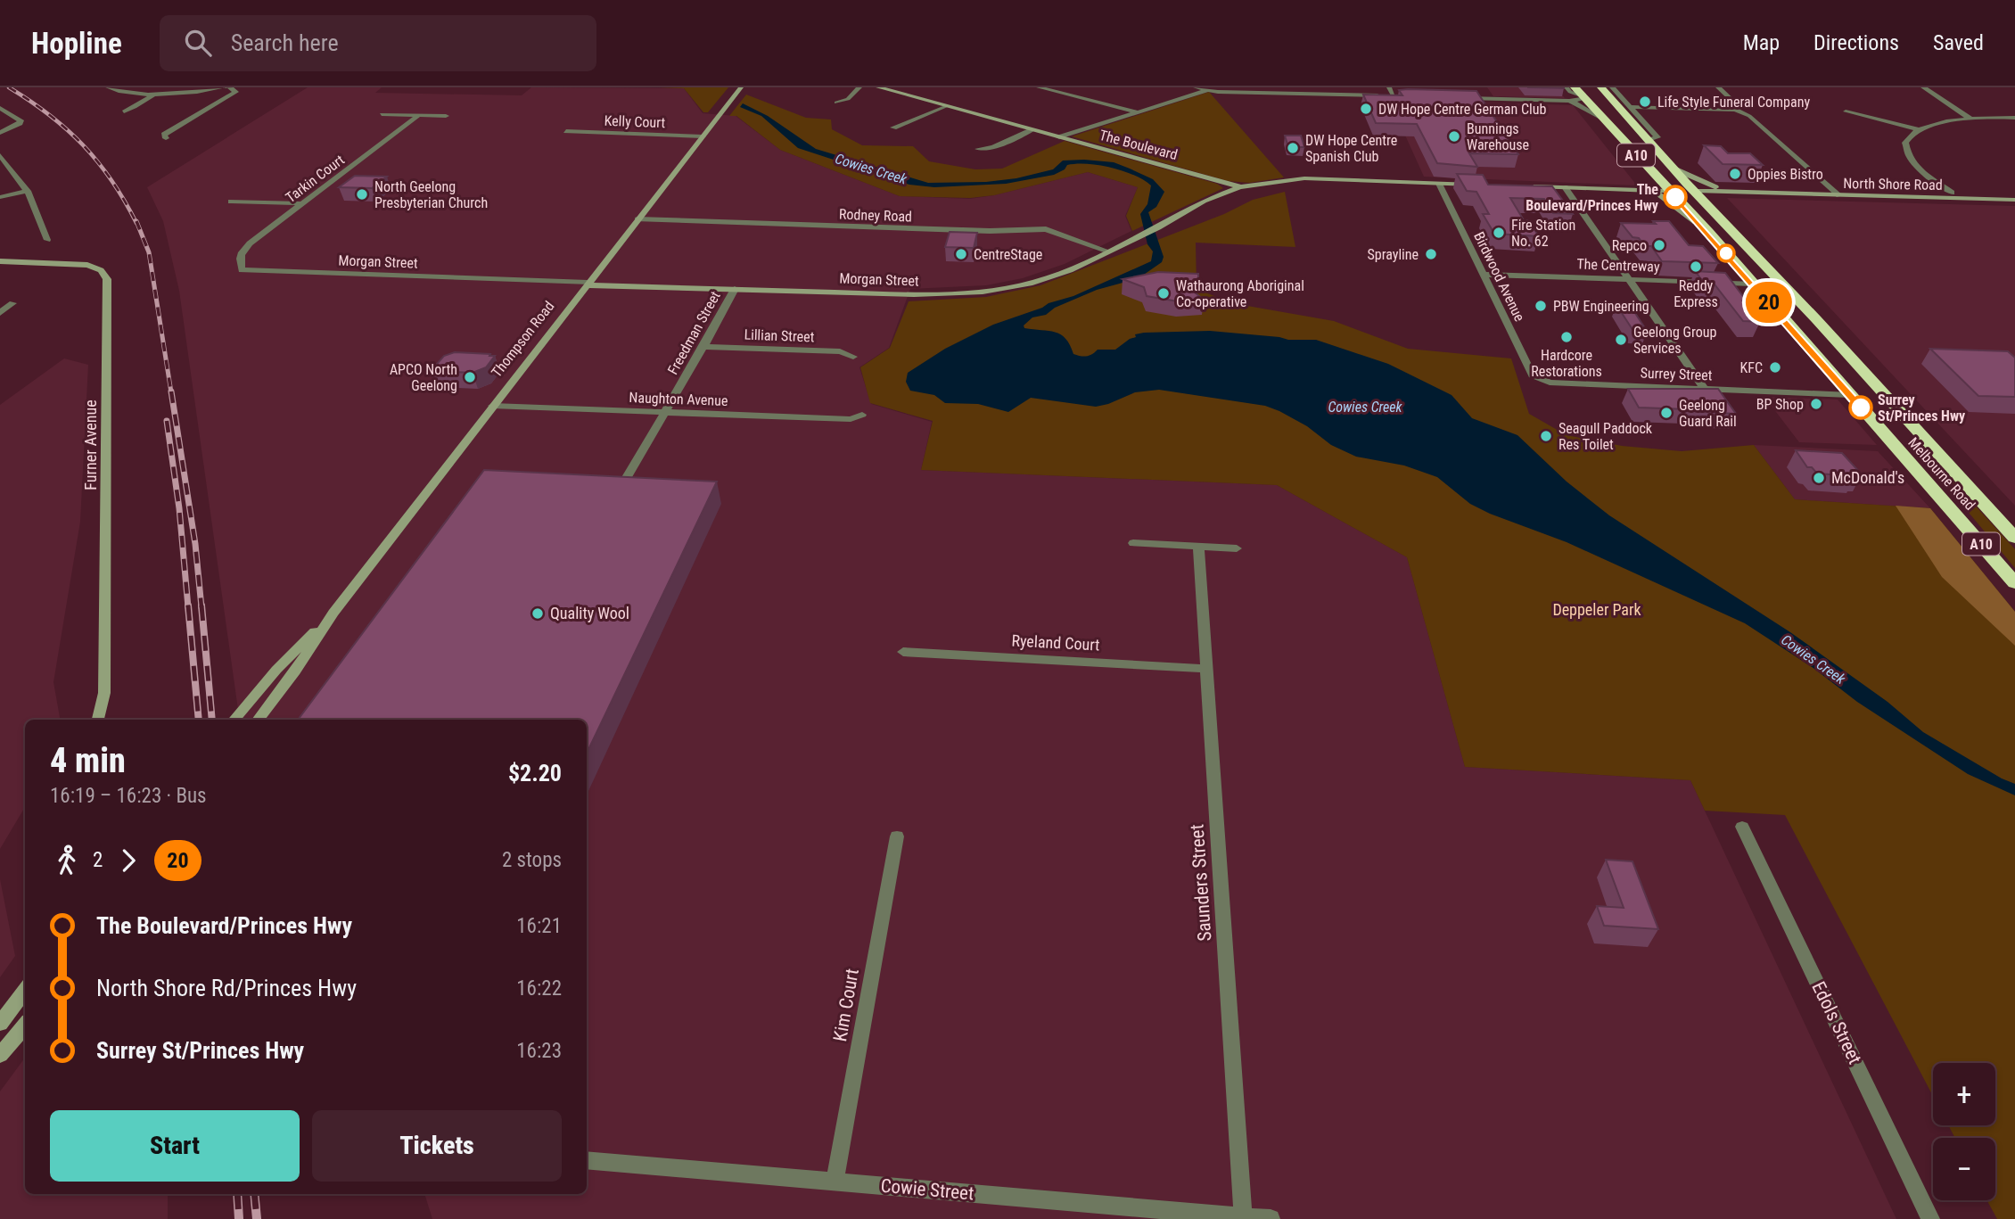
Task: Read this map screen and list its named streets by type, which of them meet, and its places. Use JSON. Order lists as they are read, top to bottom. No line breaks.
{"streets":{"highway":["A10","Melbourne Road"],"main road":["The Boulevard","North Shore Road","Morgan Street","Thompson Road","Furner Avenue"],"street":["Kelly Court","Tarkin Court","Rodney Road","The Centreway","Birdwood Avenue","Freedman Street","Lillian Street","Surrey Street","Naughton Avenue","Ryeland Court","Saunders Street","Kim Court","Edols Street","Cowie Street"]},"crossings":[["Kelly Court","Thompson Road"],["The Boulevard","Morgan Street"],["The Boulevard","Birdwood Avenue"],["A10","North Shore Road"],["A10","Melbourne Road"],["Tarkin Court","Morgan Street"],["North Shore Road","Melbourne Road"],["Rodney Road","Morgan Street"],["Rodney Road","Thompson Road"],["Morgan Street","Freedman Street"],["Morgan Street","Thompson Road"],["The Centreway","Birdwood Avenue"],["The Centreway","Melbourne Road"],["Birdwood Avenue","Surrey Street"],["Freedman Street","Lillian Street"],["Freedman Street","Naughton Avenue"],["Thompson Road","Naughton Avenue"],["Surrey Street","Melbourne Road"],["Ryeland Court","Saunders Street"],["Saunders Street","Cowie Street"],["Kim Court","Cowie Street"]],"water":["Cowies Creek"],"parks":["Deppeler Park"],"places":["Life Style Funeral Company","DW Hope Centre German Club","Bunnings Warehouse","DW Hope Centre Spanish Club","Oppies Bistro","North Geelong Presbyterian Church","The Boulevard/Princes Hwy","Fire Station No. 62","Repco","CentreStage","Sprayline","Reddy Express","Wathaurong Aboriginal Co-operative","PBW Engineering","Hardcore Restorations","Geelong Group Services","KFC","APCO North Geelong","BP Shop","Surrey St/Princes Hwy","Geelong Guard Rail","Seagull Paddock Res Toilet","McDonald's","Quality Wool"],"lines":["bus line 20"],"page":{"header":"Hopline","search":"Search here","nav":["Map","Directions","Saved"],"on_map":"20","heading":["4 min","16:19 – 16:23 · Bus","$2.20"],"legs":["2","20","2 stops"],"list":[{"name":"The Boulevard/Princes Hwy","value":"16:21"},{"name":"North Shore Rd/Princes Hwy","value":"16:22"},{"name":"Surrey St/Princes Hwy","value":"16:23"}],"map_buttons":["+","−"],"buttons":["Start","Tickets"]}}
